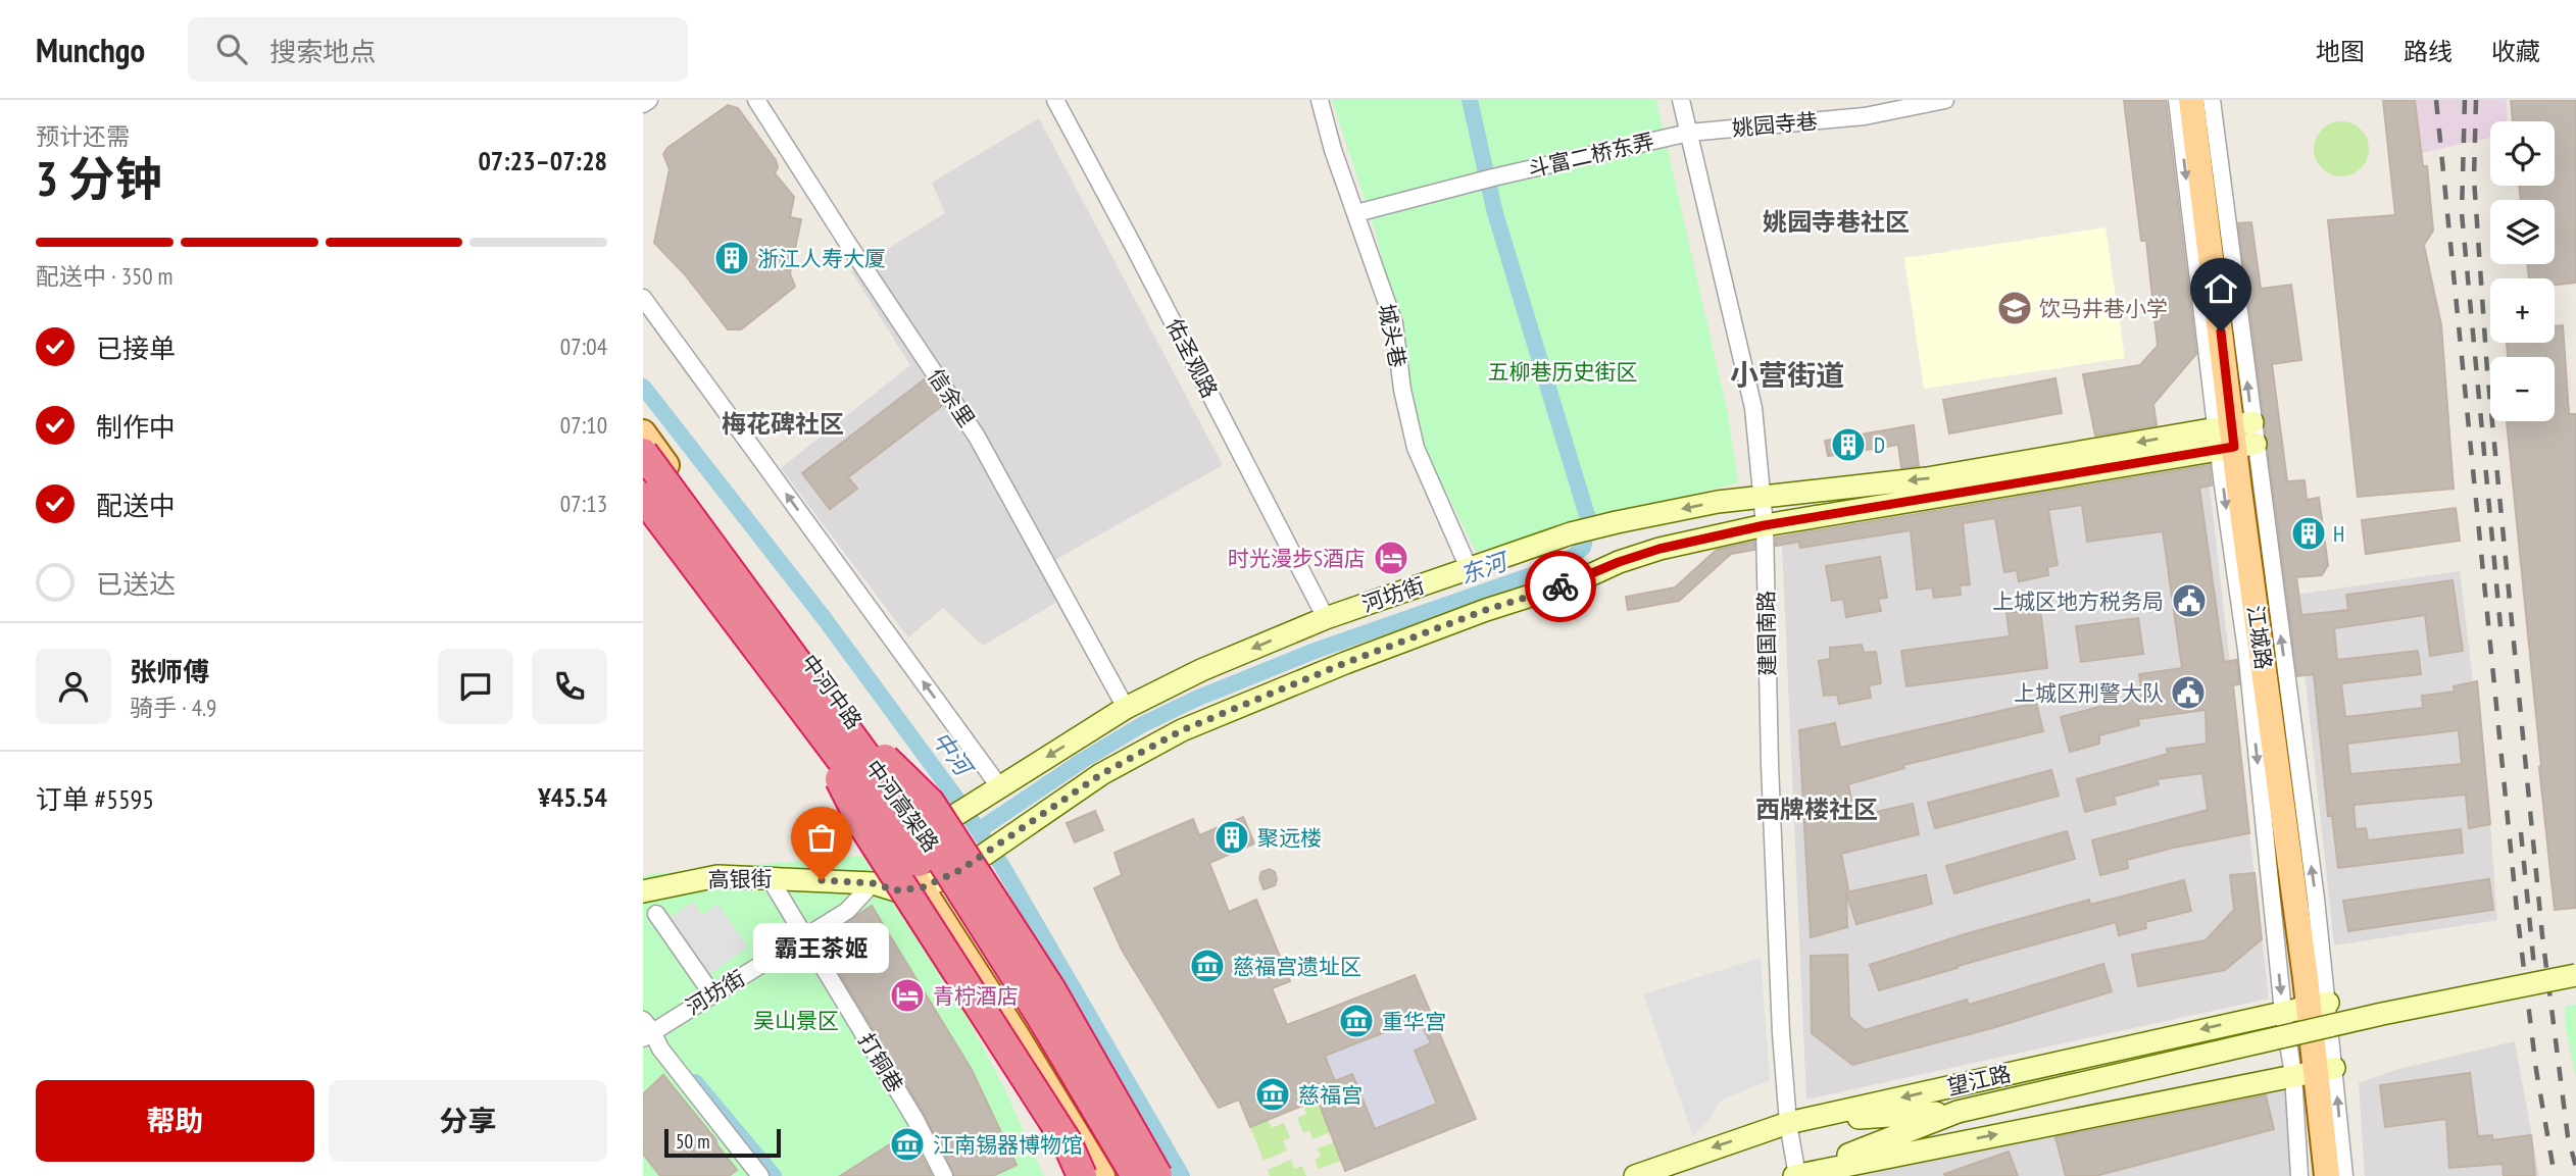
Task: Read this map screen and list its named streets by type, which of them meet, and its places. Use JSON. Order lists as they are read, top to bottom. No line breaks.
{"streets":{"highway":["中河高架路"],"main road":["江城路","中河中路"],"street":["姚园寺巷","斗富二桥东弄","城头巷","佑圣观路","信余里","河坊街","建国南路","高银街","打铜巷","望江路"]},"crossings":[["姚园寺巷","斗富二桥东弄"],["姚园寺巷","建国南路"],["斗富二桥东弄","城头巷"],["斗富二桥东弄","建国南路"],["城头巷","河坊街"],["佑圣观路","河坊街"],["信余里","河坊街"],["河坊街","建国南路"],["河坊街","江城路"],["河坊街","中河中路"],["河坊街","高银街"],["河坊街","打铜巷"],["建国南路","望江路"],["江城路","望江路"],["中河中路","高银街"],["高银街","打铜巷"]],"districts":["姚园寺巷社区","小营街道","梅花碑社区","西牌楼社区"],"water":["东河","中河"],"parks":["五柳巷历史街区","吴山景区"],"places":{"building":["浙江人寿大厦","D","H","聚远楼"],"school or university":["饮马井巷小学"],"hotel":["时光漫步S酒店","青柠酒店"],"public building":["上城区地方税务局","上城区刑警大队"],"other":["霸王茶姬"],"museum":["慈福宫遗址区","重华宫","慈福宫","江南锡器博物馆"]},"scale_bar":"50 m","page":{"header":"Munchgo","search":"搜索地点","nav":["地图","路线","收藏"],"heading":["3 分钟","预计还需","07:23–07:28"],"panel":["张师傅","骑手 · 4.9","订单 #5595","¥45.54"],"map_buttons":["+","−"],"bar":"配送中 · 350 m","list":[["已接单","07:04"],["制作中","07:10"],["配送中","07:13"],"已送达"],"bubble":"霸王茶姬","buttons":["帮助","分享"],"scale":"50 m"}}
